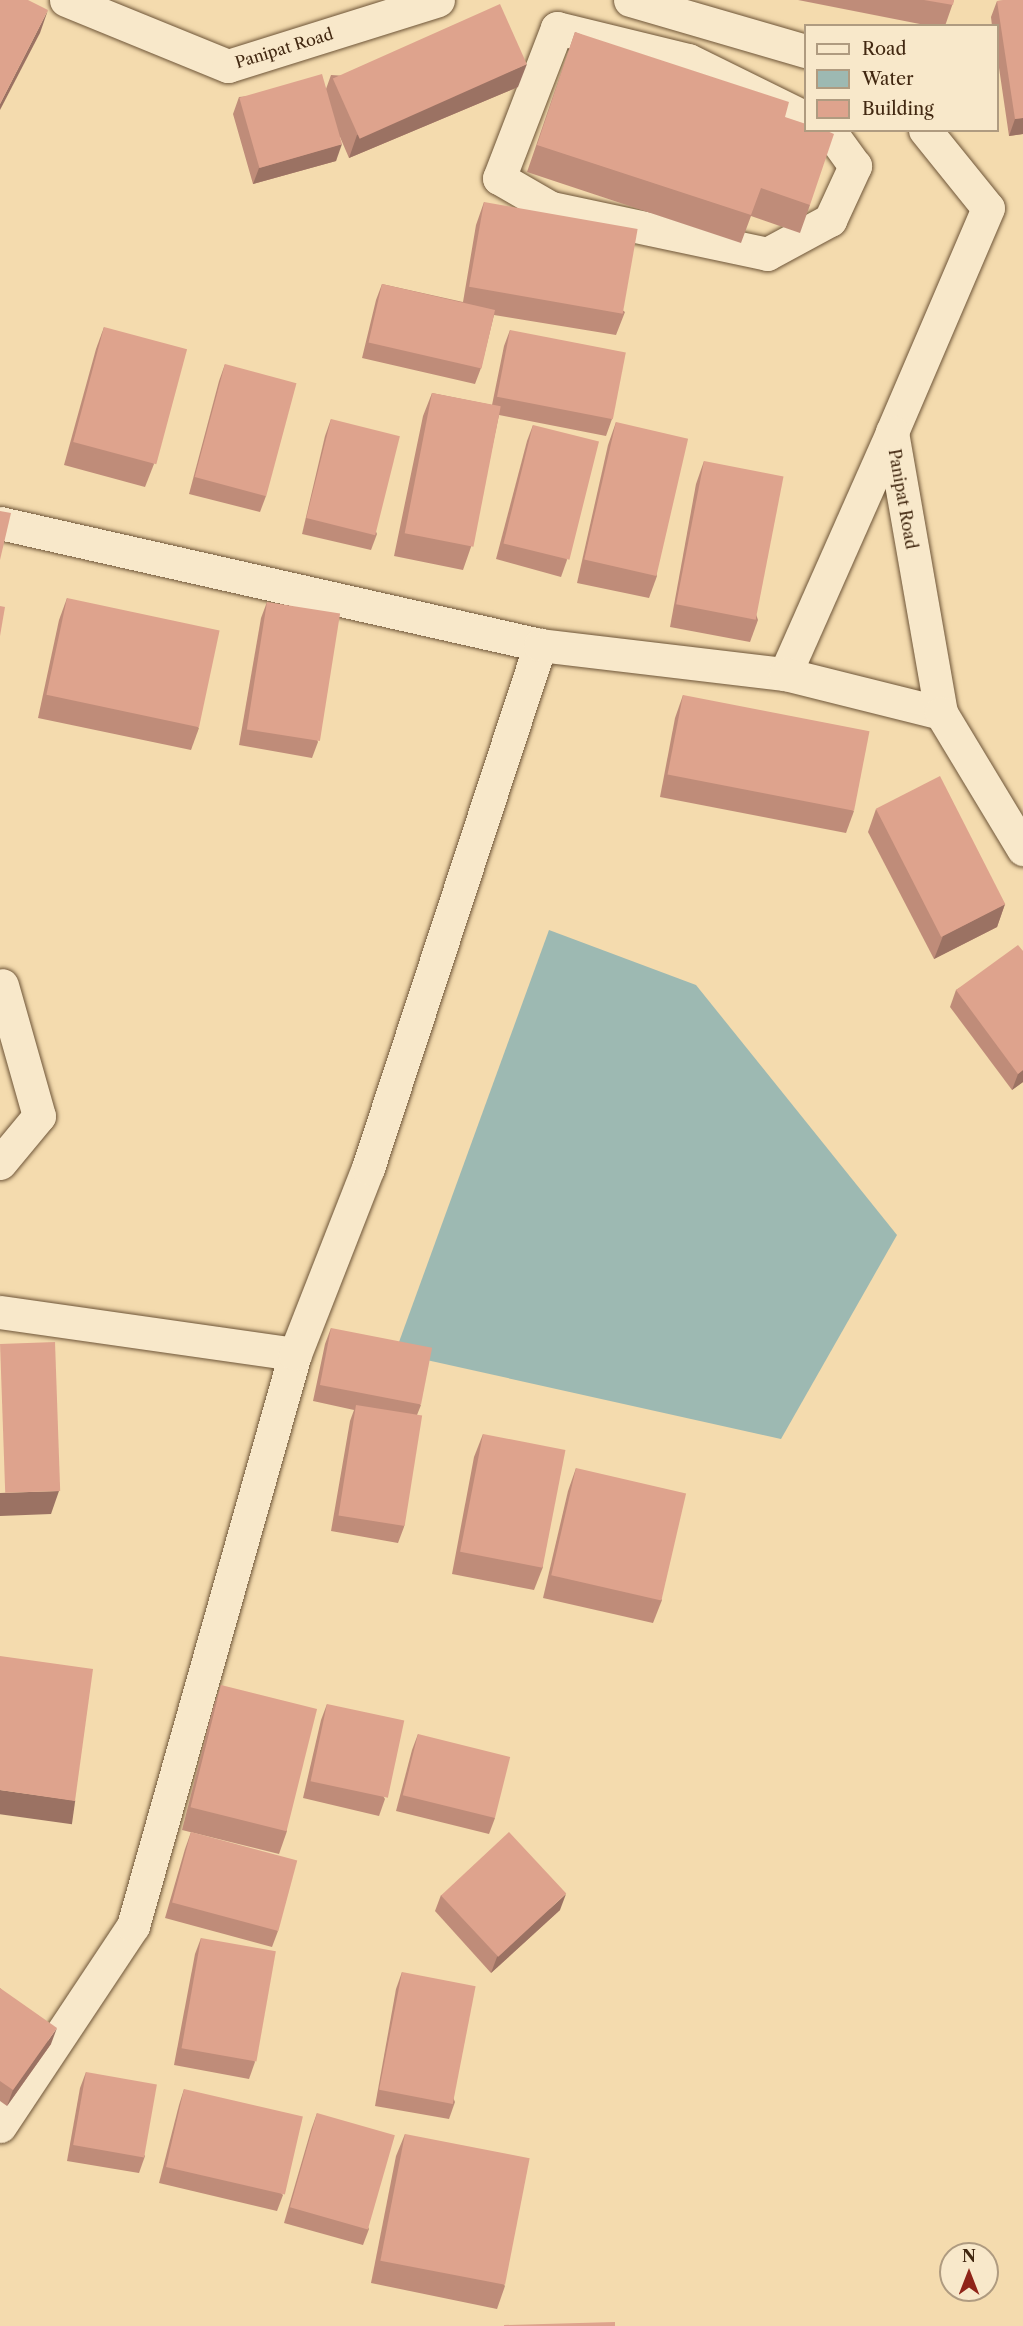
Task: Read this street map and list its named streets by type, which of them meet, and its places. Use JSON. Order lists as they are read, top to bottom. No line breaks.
{"streets":{"street":["Panipat Road"]},"legend":["Road","Water","Building"],"north":"top"}
